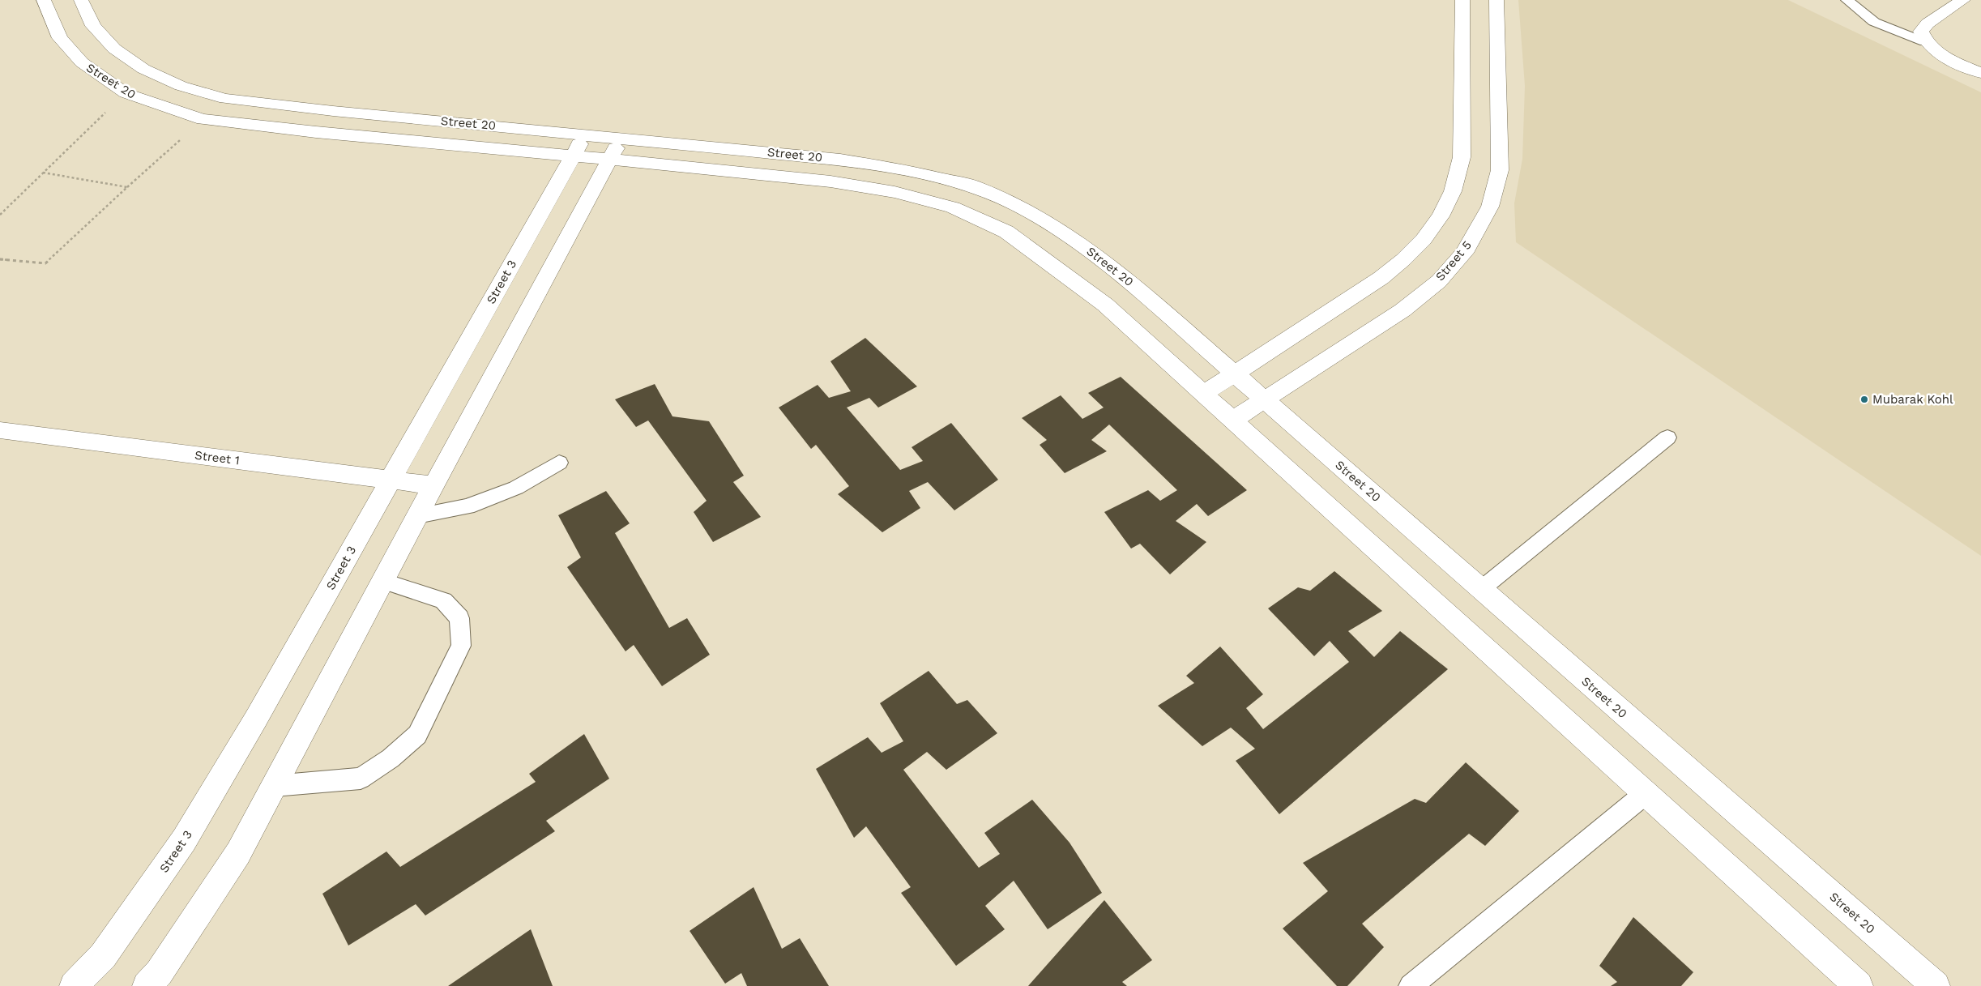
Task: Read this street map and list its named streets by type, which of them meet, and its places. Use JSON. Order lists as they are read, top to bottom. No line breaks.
{"streets":{"street":["Street 20","Street 5","Street 3","Street 1"]},"crossings":[["Street 20","Street 5"],["Street 20","Street 3"],["Street 3","Street 1"]],"places":["Mubarak Kohl"]}
